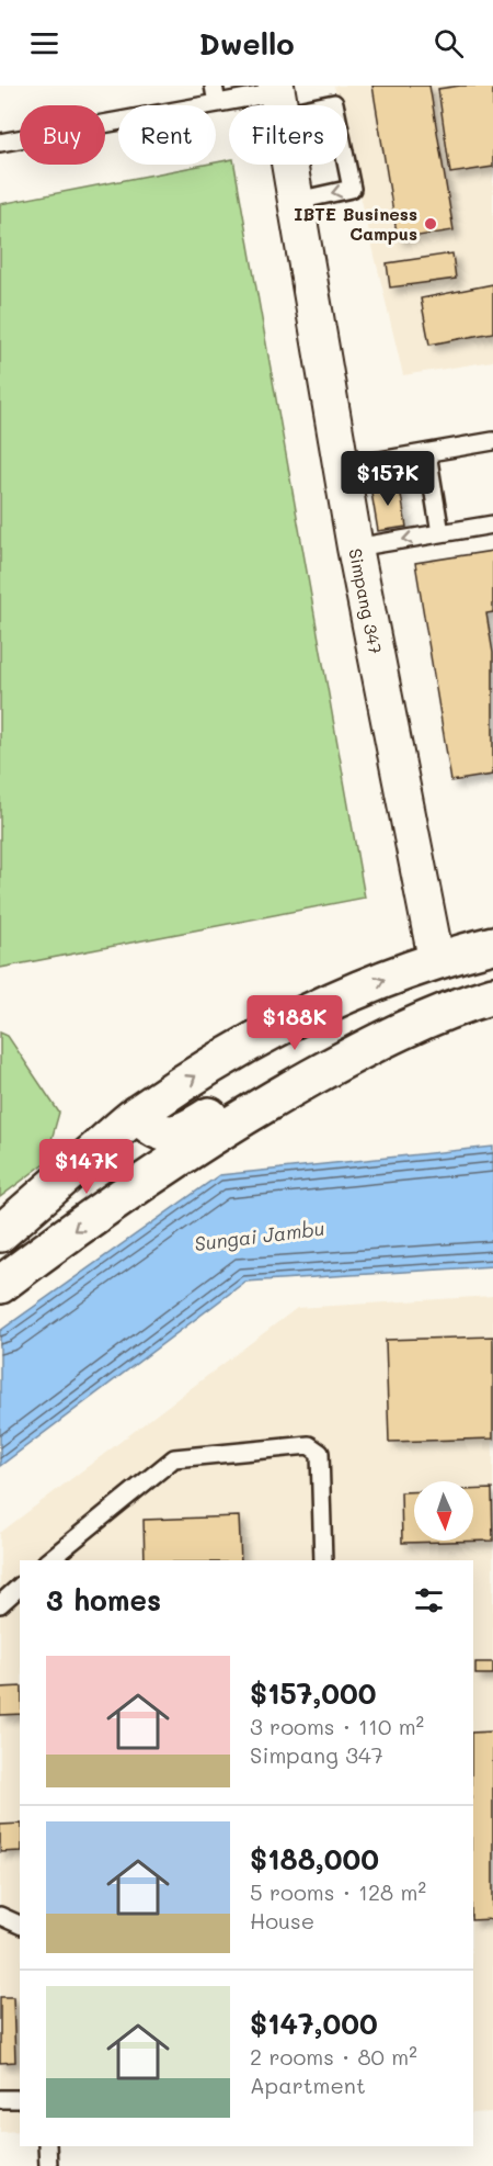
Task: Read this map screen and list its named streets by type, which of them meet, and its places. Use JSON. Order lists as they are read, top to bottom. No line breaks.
{"streets":{"street":["Simpang 347"]},"water":["Sungai Jambu"],"places":["IBTE Business Campus"],"north":"bottom","page":{"header":"Dwello","chip":["Buy","Rent","Filters"],"price":["$157K","$188K","$147K"],"heading":"3 homes","list":[{"name":"$157,000","note":"3 rooms · 110 m² · Simpang 347"},{"name":"$188,000","note":"5 rooms · 128 m² · House"},{"name":"$147,000","note":"2 rooms · 80 m² · Apartment"}]}}
